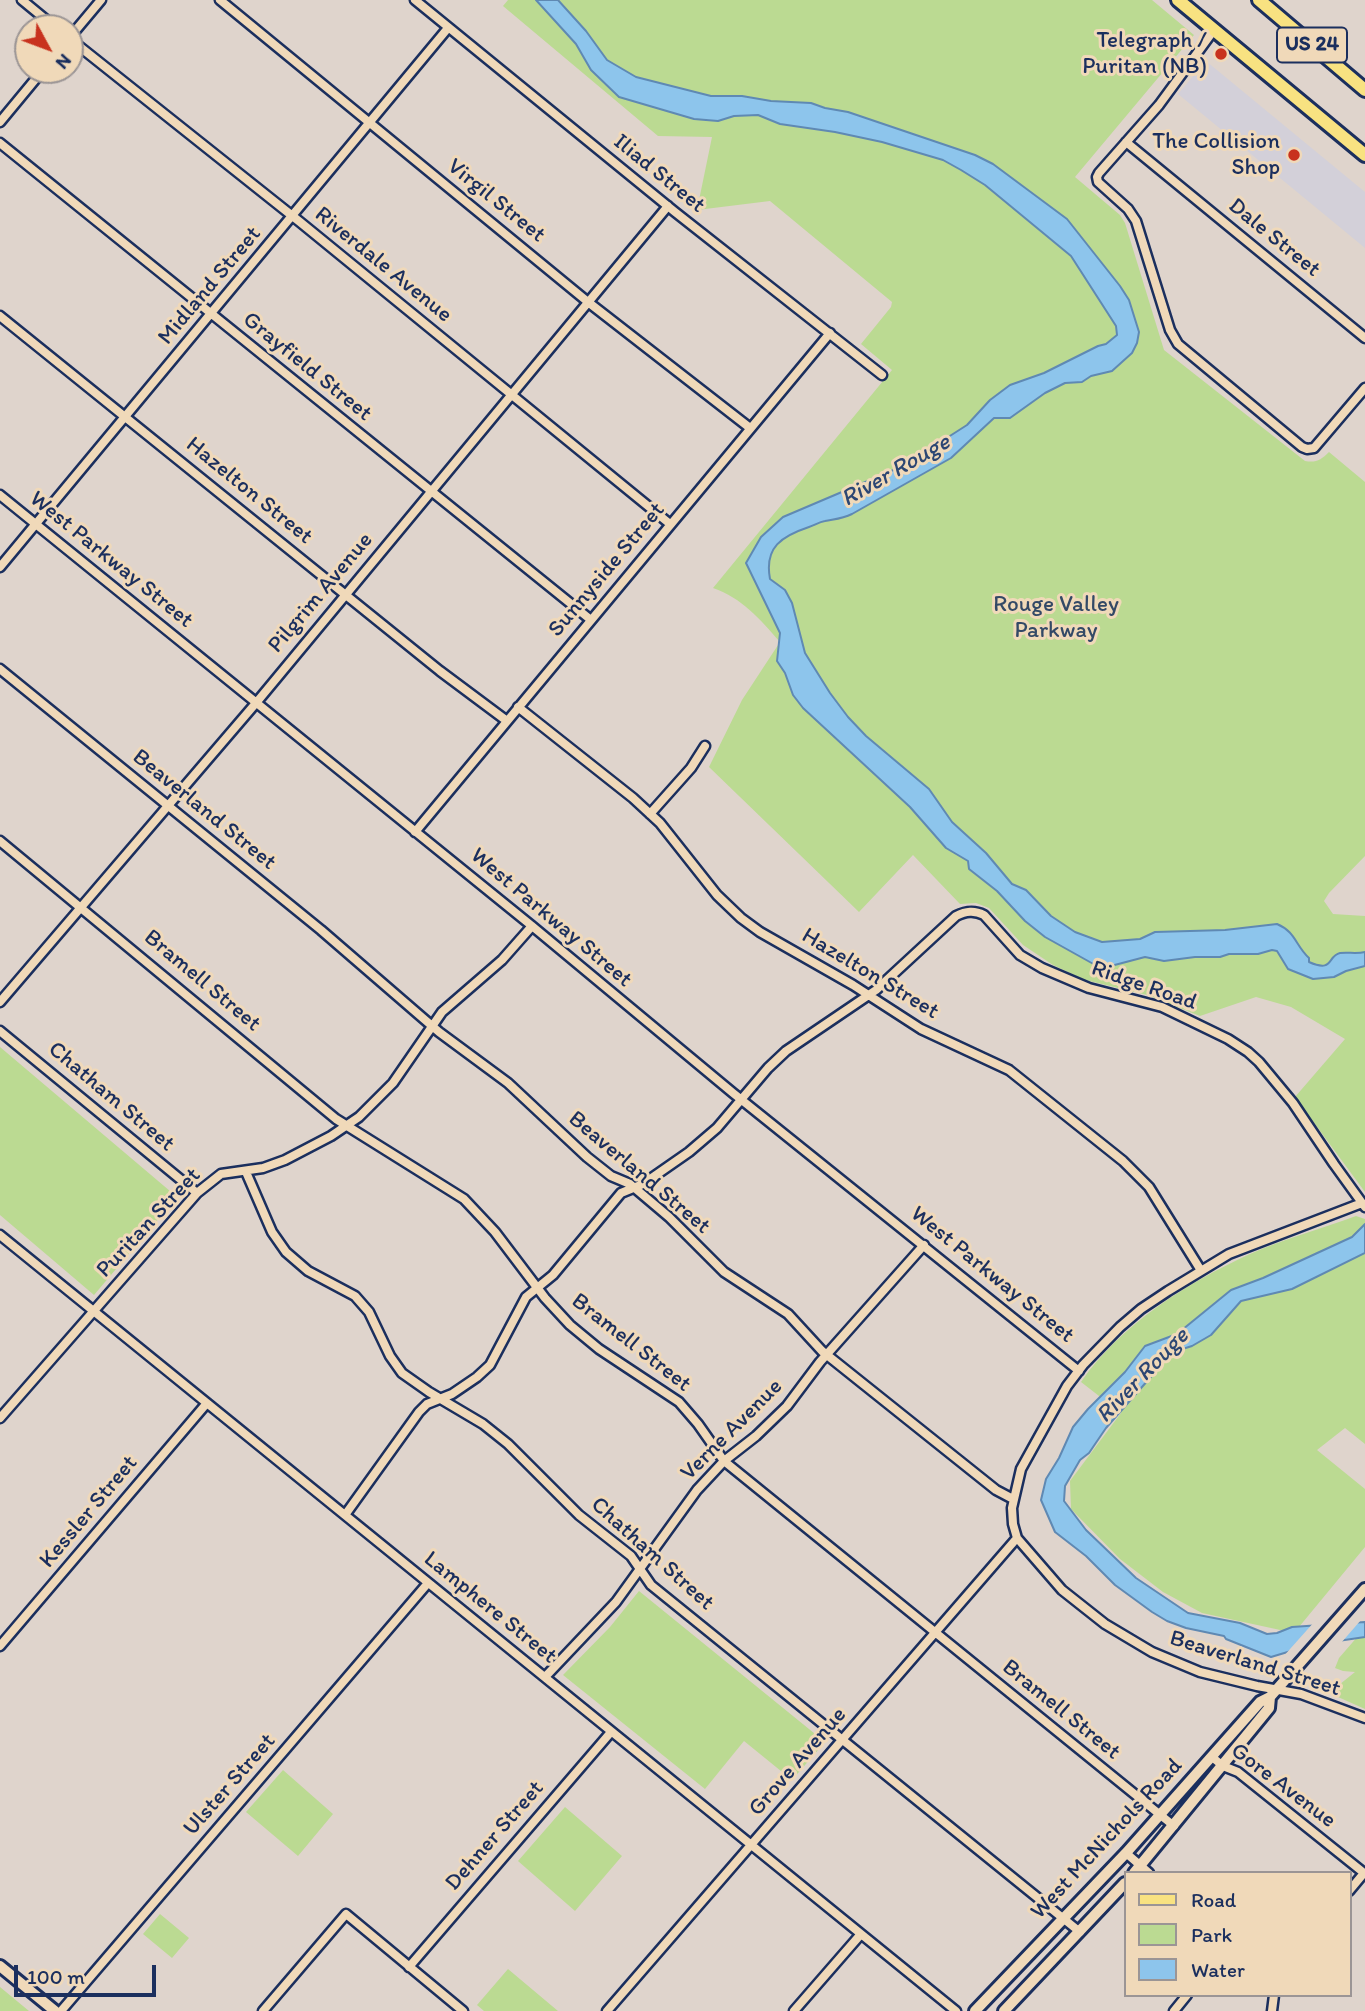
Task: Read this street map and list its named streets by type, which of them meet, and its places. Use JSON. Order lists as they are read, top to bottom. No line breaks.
{"streets":{"main road":["US 24","West McNichols Road"],"street":["Iliad Street","Virgil Street","Dale Street","Riverdale Avenue","Midland Street","Grayfield Street","Hazelton Street","West Parkway Street","Sunnyside Street","Pilgrim Avenue","Beaverland Street","Bramell Street","Ridge Road","Chatham Street","Puritan Street","Verne Avenue","Kessler Street","Lamphere Street","Grove Avenue","Ulster Street","Gore Avenue","Dehner Street"]},"crossings":[["Iliad Street","Midland Street"],["Iliad Street","Sunnyside Street"],["Iliad Street","Pilgrim Avenue"],["Virgil Street","Midland Street"],["Virgil Street","Sunnyside Street"],["Virgil Street","Pilgrim Avenue"],["Riverdale Avenue","Midland Street"],["Riverdale Avenue","Sunnyside Street"],["Riverdale Avenue","Pilgrim Avenue"],["Midland Street","Grayfield Street"],["Midland Street","Hazelton Street"],["Midland Street","West Parkway Street"],["Grayfield Street","Sunnyside Street"],["Grayfield Street","Pilgrim Avenue"],["Hazelton Street","Sunnyside Street"],["Hazelton Street","Pilgrim Avenue"],["Hazelton Street","Ridge Road"],["West Parkway Street","Sunnyside Street"],["West Parkway Street","Pilgrim Avenue"],["West Parkway Street","Puritan Street"],["West Parkway Street","Verne Avenue"],["Pilgrim Avenue","Beaverland Street"],["Pilgrim Avenue","Bramell Street"],["Beaverland Street","Puritan Street"],["Beaverland Street","Verne Avenue"],["Beaverland Street","Grove Avenue"],["Beaverland Street","West McNichols Road"],["Bramell Street","Puritan Street"],["Bramell Street","Verne Avenue"],["Bramell Street","Grove Avenue"],["Bramell Street","West McNichols Road"],["Chatham Street","Puritan Street"],["Chatham Street","Verne Avenue"],["Chatham Street","Grove Avenue"],["Chatham Street","West McNichols Road"],["Puritan Street","Lamphere Street"],["Verne Avenue","Lamphere Street"],["Kessler Street","Lamphere Street"],["Lamphere Street","Grove Avenue"],["Lamphere Street","Ulster Street"],["Lamphere Street","Dehner Street"],["Gore Avenue","West McNichols Road"]],"water":["River Rouge"],"parks":["Rouge Valley Parkway"],"places":["Telegraph / Puritan (NB)","The Collision Shop"],"legend":["Road","Park","Water"],"scale_bar":"100 m","north":"bottom right"}
